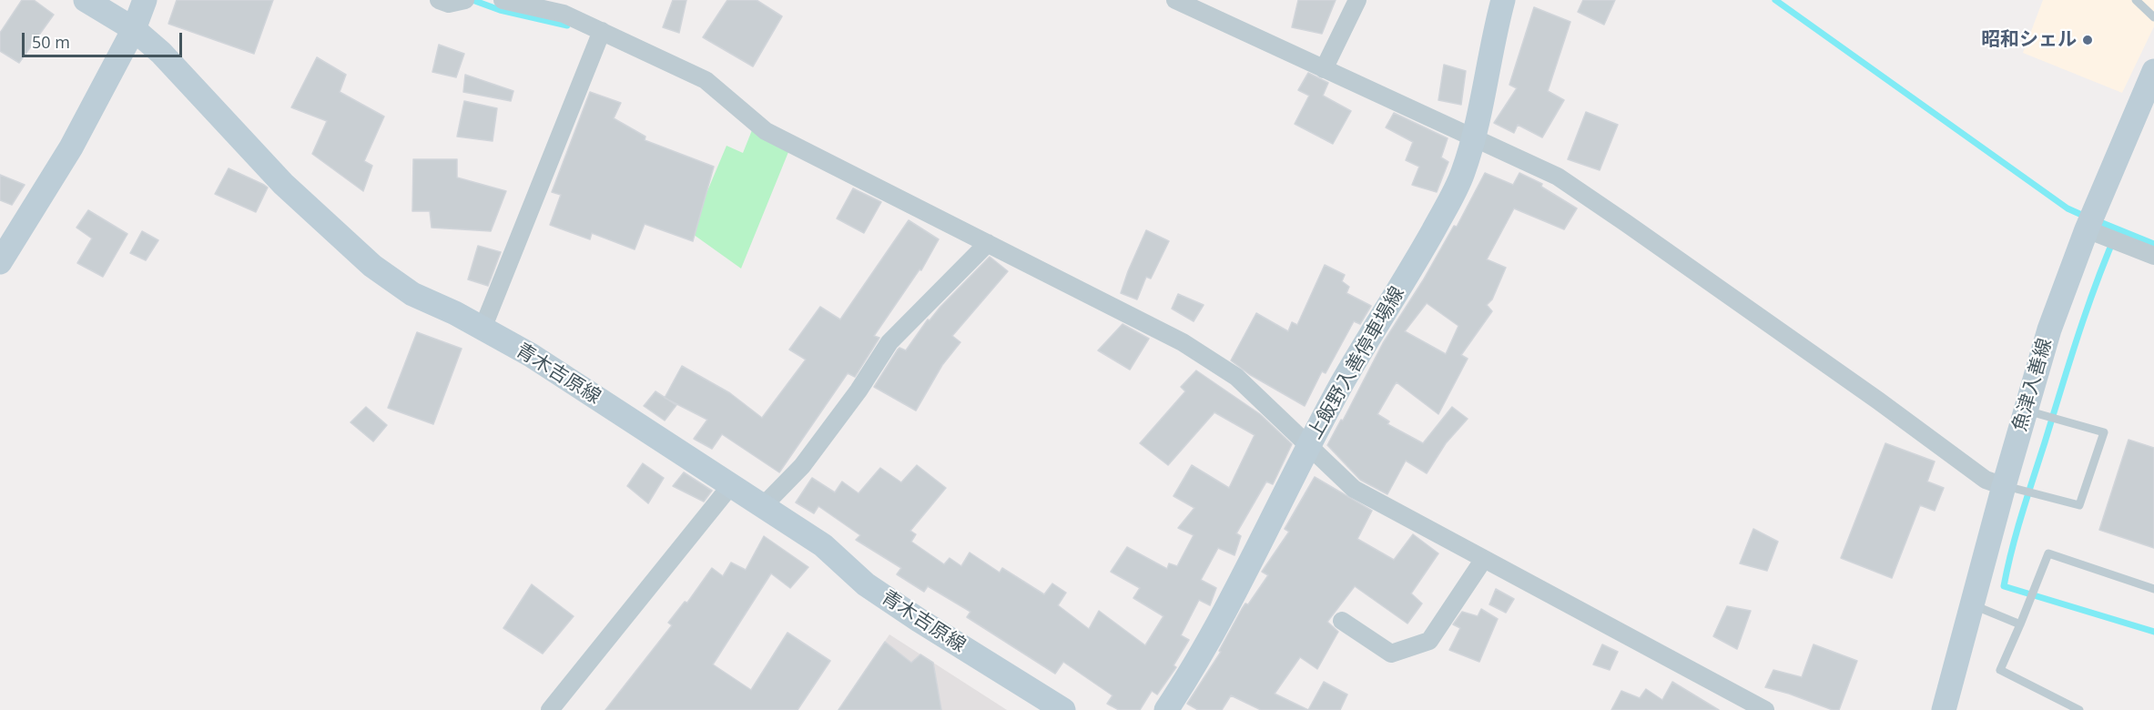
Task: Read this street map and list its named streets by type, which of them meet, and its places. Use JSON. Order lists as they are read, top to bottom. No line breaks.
{"streets":{"main road":["上飯野入善停車場線","青木吉原線","魚津入善線"]},"places":["昭和シェル"],"scale_bar":"50 m"}
